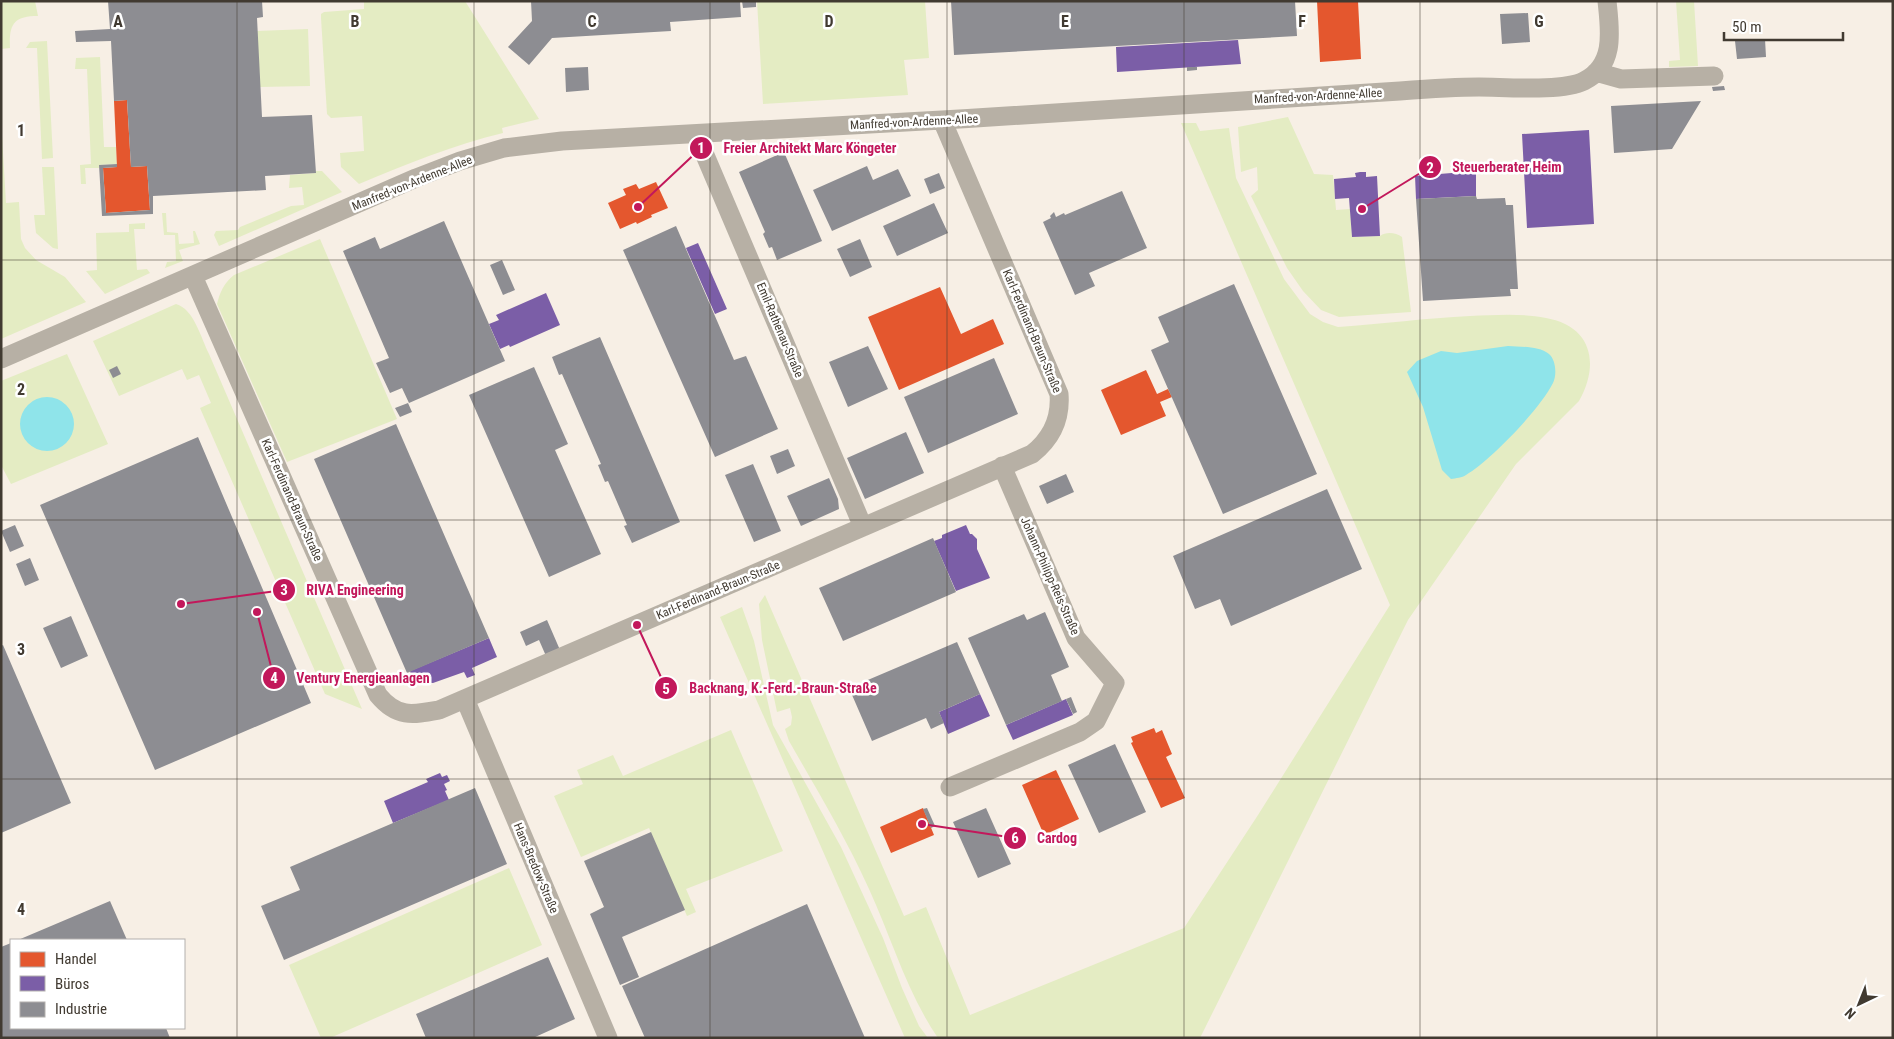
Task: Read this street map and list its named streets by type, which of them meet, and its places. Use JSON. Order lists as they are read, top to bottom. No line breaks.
{"streets":{"street":["Manfred-von-Ardenne-Allee","Emil-Rathenau-Straße","Karl-Ferdinand-Braun-Straße","Johann-Philipp-Reis-Straße","Hans-Bredow-Straße"]},"crossings":[["Manfred-von-Ardenne-Allee","Emil-Rathenau-Straße"],["Manfred-von-Ardenne-Allee","Karl-Ferdinand-Braun-Straße"],["Emil-Rathenau-Straße","Karl-Ferdinand-Braun-Straße"],["Karl-Ferdinand-Braun-Straße","Johann-Philipp-Reis-Straße"],["Karl-Ferdinand-Braun-Straße","Hans-Bredow-Straße"]],"places":["Freier Architekt Marc Köngeter","Steuerberater Heim","RIVA Engineering","Ventury Energieanlagen","Backnang, K.-Ferd.-Braun-Straße","Cardog"],"legend":["Handel","Büros","Industrie"],"scale_bar":"50 m","north":"bottom left","grid":{"columns":["A","B","C","D","E","F","G"],"rows":["1","2","3","4"]}}
